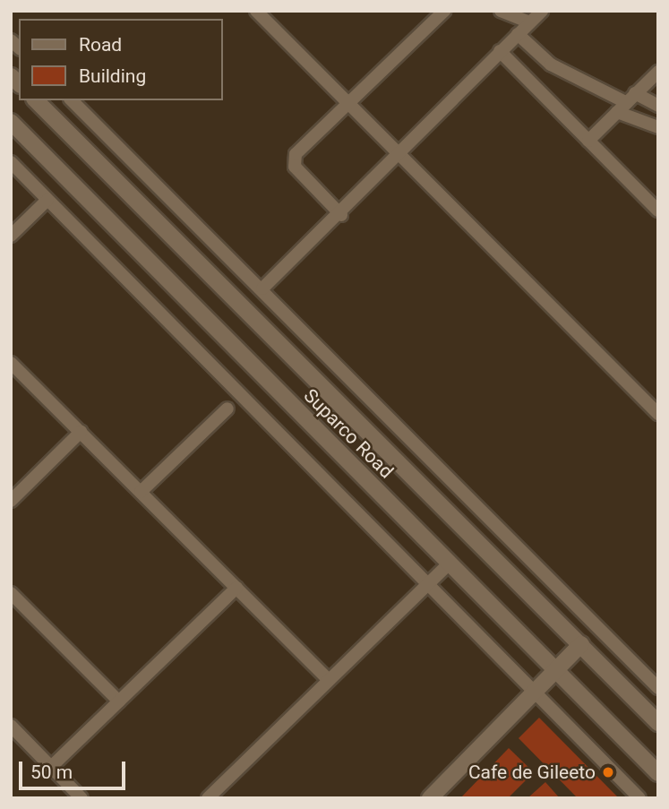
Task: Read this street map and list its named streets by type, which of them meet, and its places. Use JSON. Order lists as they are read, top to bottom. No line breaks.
{"streets":{"main road":["Suparco Road"]},"places":["Cafe de Gileeto"],"legend":["Road","Building"],"scale_bar":"50 m"}
